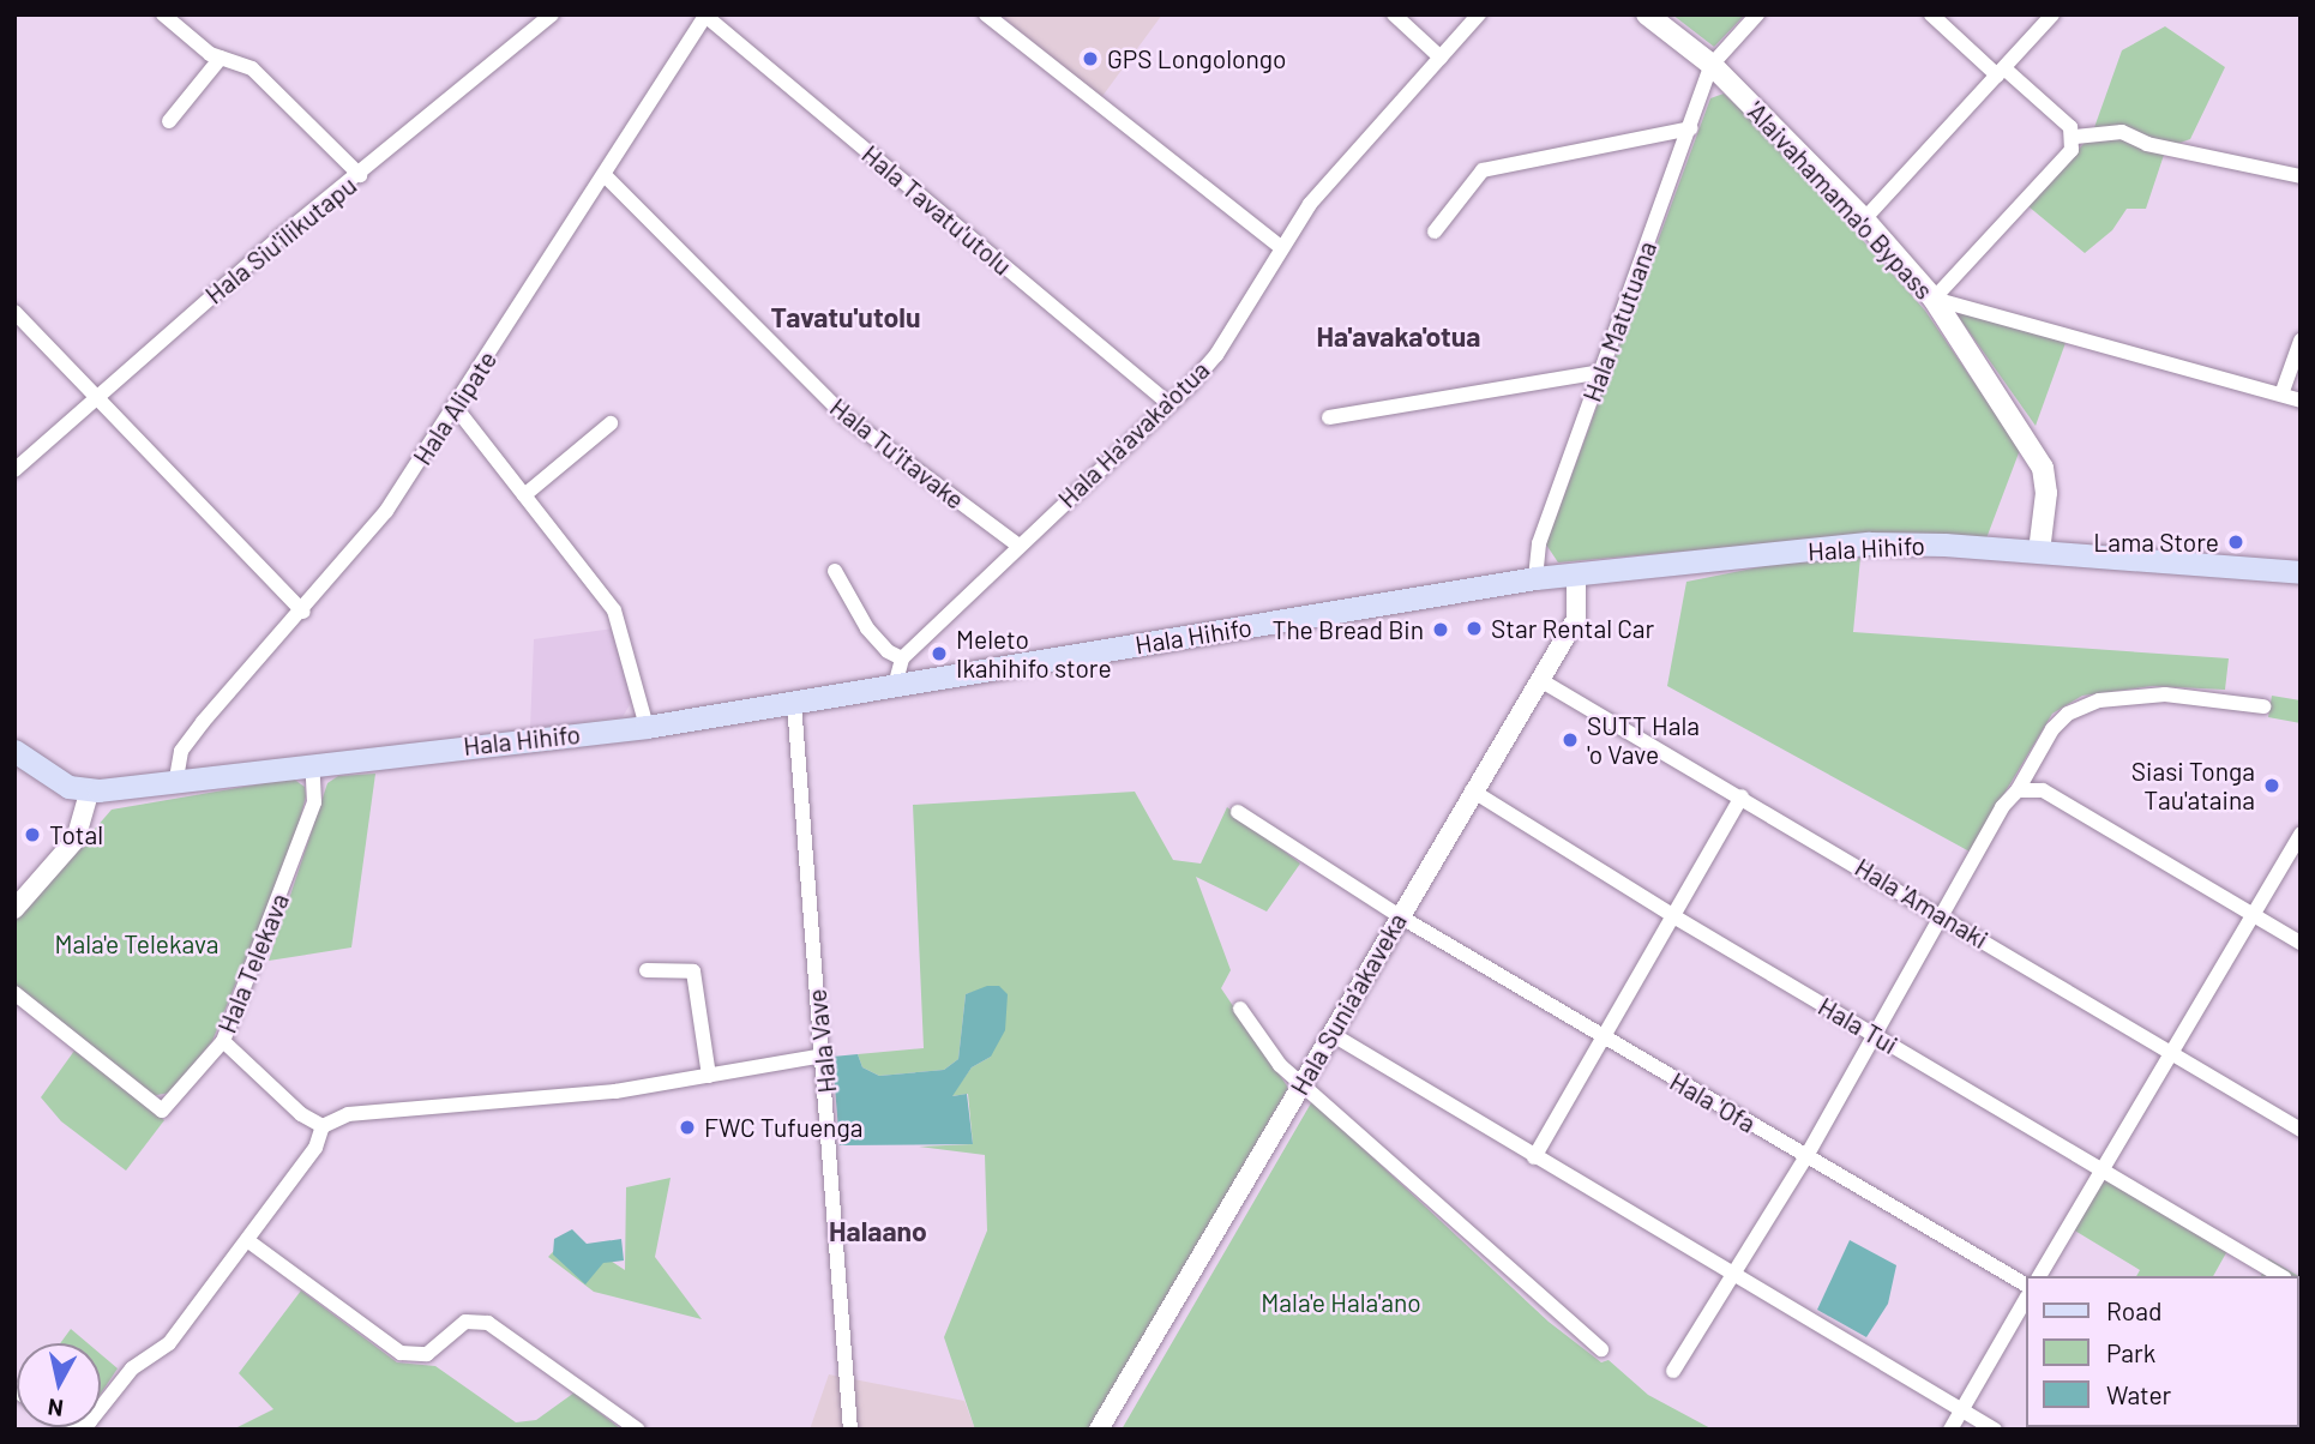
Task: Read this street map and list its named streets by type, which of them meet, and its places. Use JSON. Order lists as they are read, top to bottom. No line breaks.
{"streets":{"main road":["'Alaivahamama'o Bypass","Hala Hihifo"],"street":["Hala Tavatu'utolu","Hala Siu'ilikutapu","Hala Matutuana","Hala Alipate","Hala Ha'avaka'otua","Hala Tu'itavake","Hala 'Amanaki","Hala Telekava","Hala Sunia'akaveka","Hala Tui","Hala Vave","Hala 'Ofa"]},"crossings":[["'Alaivahamama'o Bypass","Hala Matutuana"],["'Alaivahamama'o Bypass","Hala Hihifo"],["Hala Tavatu'utolu","Hala Alipate"],["Hala Tavatu'utolu","Hala Ha'avaka'otua"],["Hala Matutuana","Hala Hihifo"],["Hala Alipate","Hala Tu'itavake"],["Hala Alipate","Hala Hihifo"],["Hala Ha'avaka'otua","Hala Tu'itavake"],["Hala Ha'avaka'otua","Hala Hihifo"],["Hala Hihifo","Hala Telekava"],["Hala Hihifo","Hala Sunia'akaveka"],["Hala Hihifo","Hala Vave"],["Hala 'Amanaki","Hala Sunia'akaveka"],["Hala Sunia'akaveka","Hala Tui"],["Hala Sunia'akaveka","Hala 'Ofa"]],"districts":["Tavatu'utolu","Ha'avaka'otua","Halaano"],"parks":["Mala'e Telekava","Mala'e Hala'ano"],"places":["GPS Longolongo","Lama Store","Star Rental Car","The Bread Bin","Meleto Ikahihifo store","SUTT Hala 'o Vave","Siasi Tonga Tau'ataina","Total","FWC Tufuenga"],"legend":["Road","Park","Water"],"north":"bottom"}
